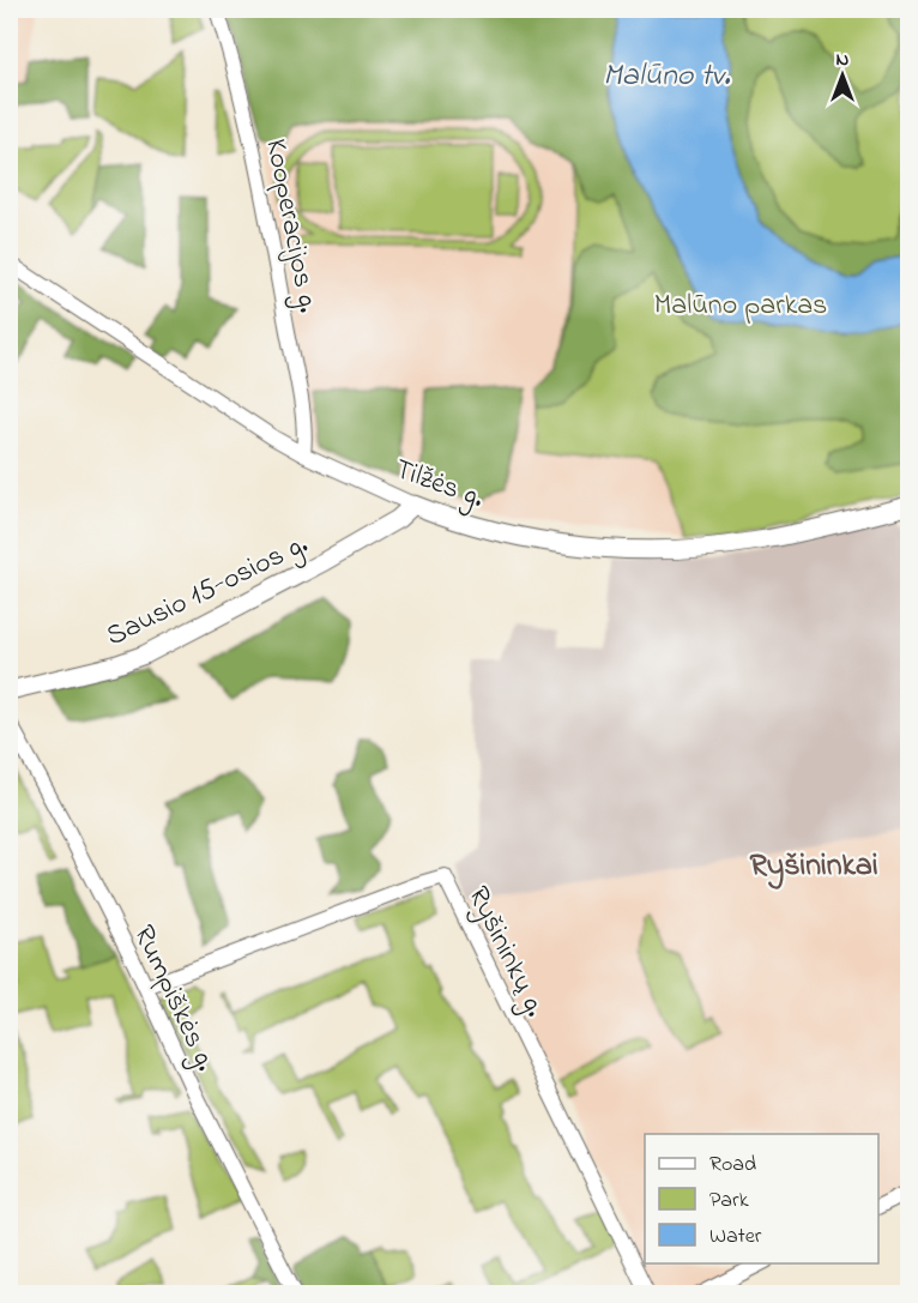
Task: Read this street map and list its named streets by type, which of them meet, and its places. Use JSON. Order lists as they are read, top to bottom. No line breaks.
{"streets":{"main road":["Tilžės g.","Sausio 15-osios g."],"street":["Kooperacijos g.","Ryšininkų g.","Rumpiškės g."]},"crossings":[["Kooperacijos g.","Tilžės g."],["Tilžės g.","Sausio 15-osios g."],["Ryšininkų g.","Rumpiškės g."]],"districts":["Ryšininkai"],"water":["Malūno tv."],"parks":["Malūno parkas"],"legend":["Road","Park","Water"],"north":"top"}
